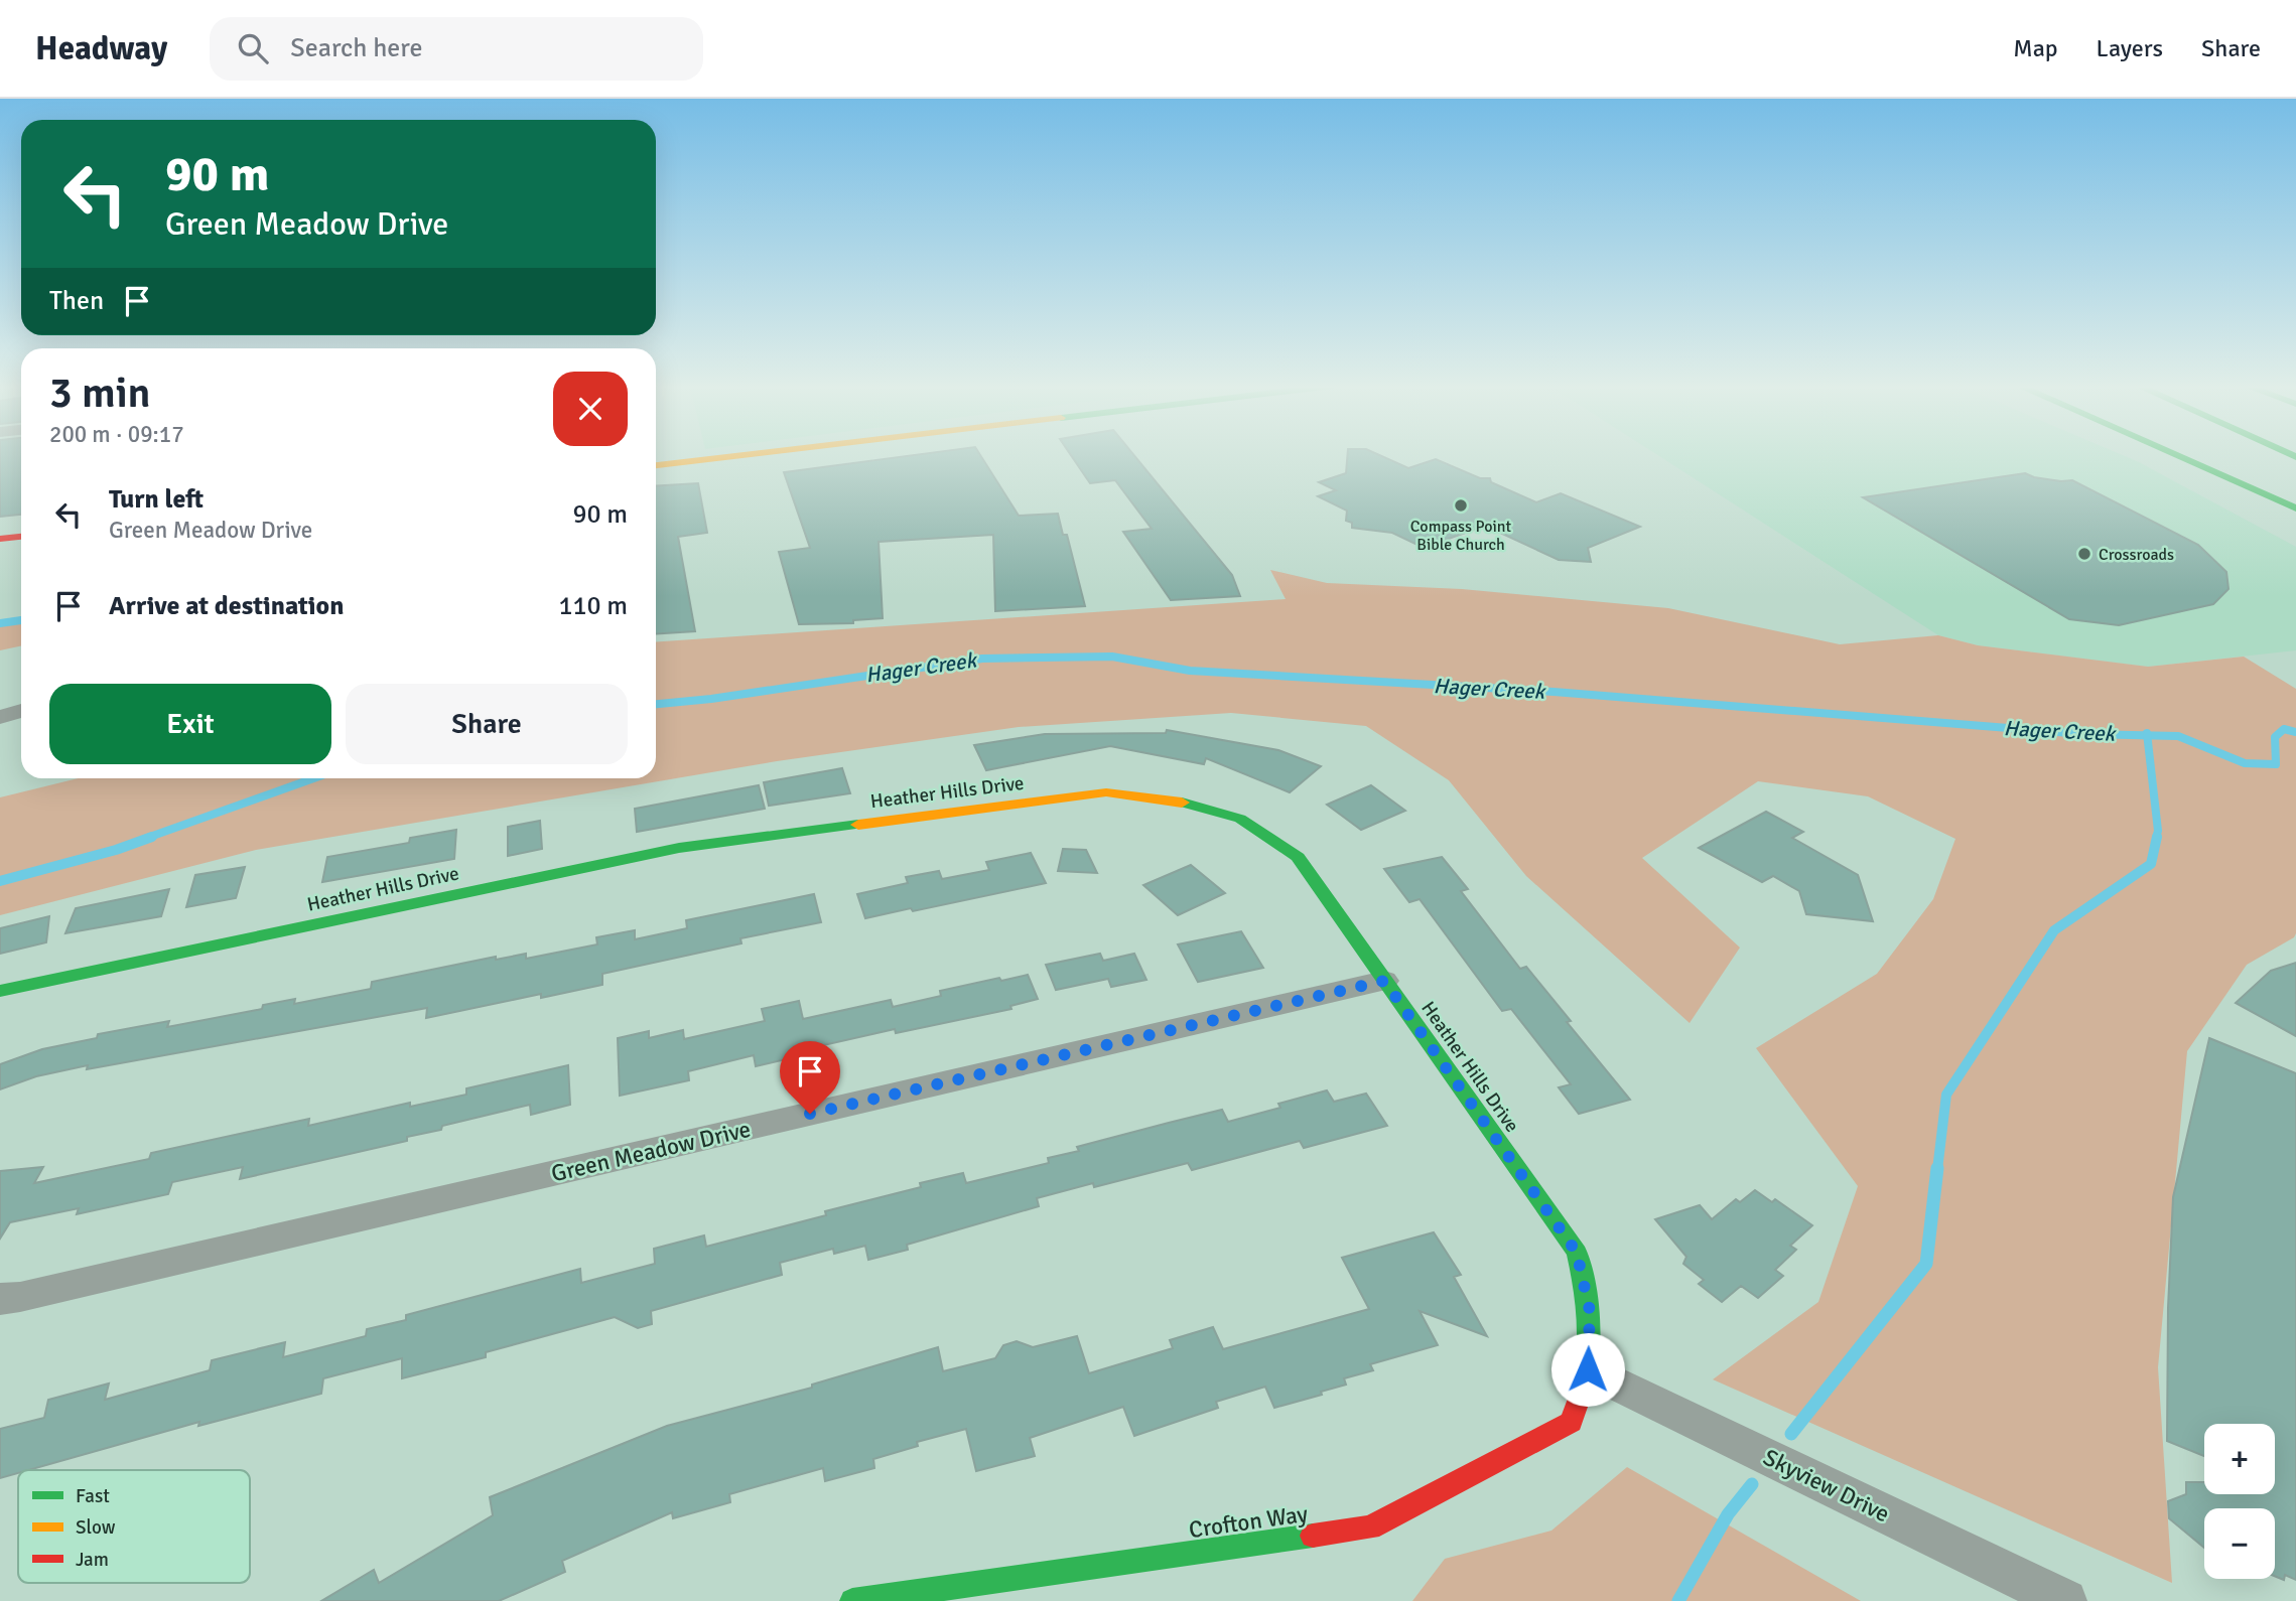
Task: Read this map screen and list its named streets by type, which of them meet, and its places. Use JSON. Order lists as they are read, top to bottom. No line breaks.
{"streets":{"main road":["Heather Hills Drive","Crofton Way"],"street":["Green Meadow Drive","Skyview Drive"]},"crossings":[["Heather Hills Drive","Green Meadow Drive"],["Heather Hills Drive","Skyview Drive"],["Heather Hills Drive","Crofton Way"],["Skyview Drive","Crofton Way"]],"water":["Hager Creek"],"places":["Compass Point Bible Church","Crossroads"],"legend":["Fast","Slow","Jam"],"page":{"header":"Headway","search":"Search here","nav":["Map","Layers","Share"],"turn":["90 m","Green Meadow Drive"],"then":"Then","heading":["3 min","200 m · 09:17"],"list":[{"name":"Turn left","note":"Green Meadow Drive","value":"90 m"},{"name":"Arrive at destination","value":"110 m"}],"buttons":["Exit","Share"],"map_buttons":["+","−"]}}
